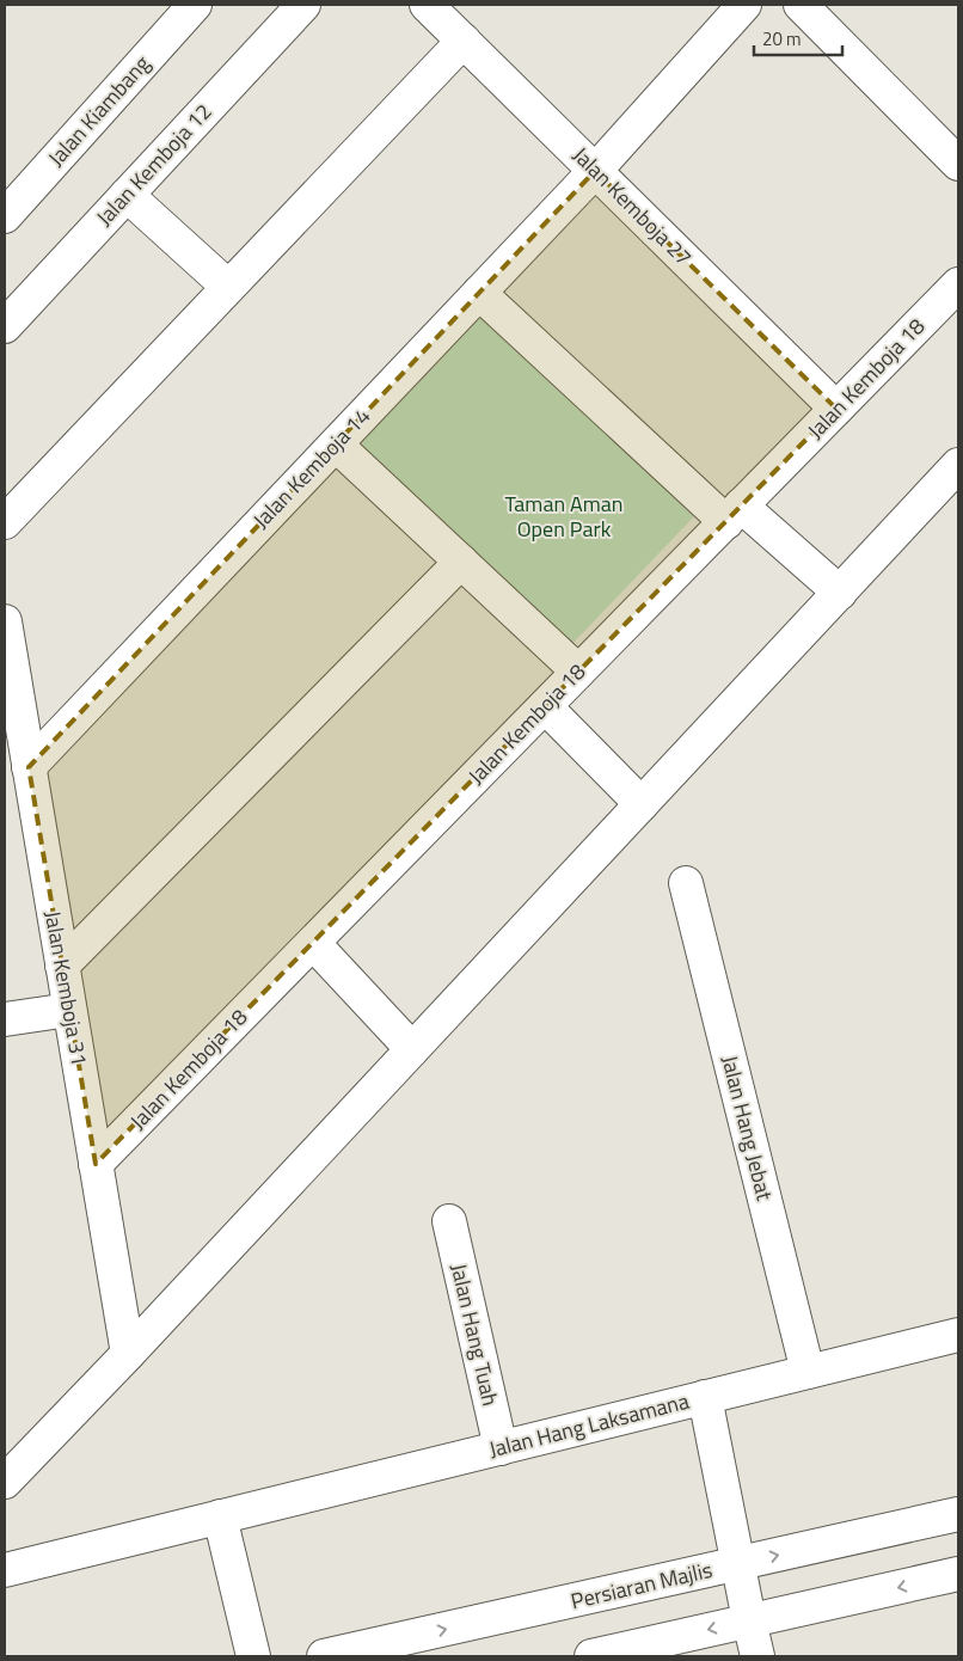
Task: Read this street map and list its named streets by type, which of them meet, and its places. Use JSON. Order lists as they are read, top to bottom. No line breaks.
{"streets":{"street":["Jalan Kiambang","Jalan Kemboja 12","Jalan Kemboja 27","Jalan Kemboja 18","Jalan Kemboja 14","Jalan Kemboja 31","Jalan Hang Jebat","Jalan Hang Tuah","Jalan Hang Laksamana","Persiaran Majlis"]},"crossings":[["Jalan Kemboja 27","Jalan Kemboja 18"],["Jalan Kemboja 27","Jalan Kemboja 14"],["Jalan Kemboja 18","Jalan Kemboja 31"],["Jalan Kemboja 14","Jalan Kemboja 31"],["Jalan Hang Jebat","Jalan Hang Laksamana"],["Jalan Hang Tuah","Jalan Hang Laksamana"]],"parks":["Taman Aman Open Park"],"scale_bar":"20 m"}
